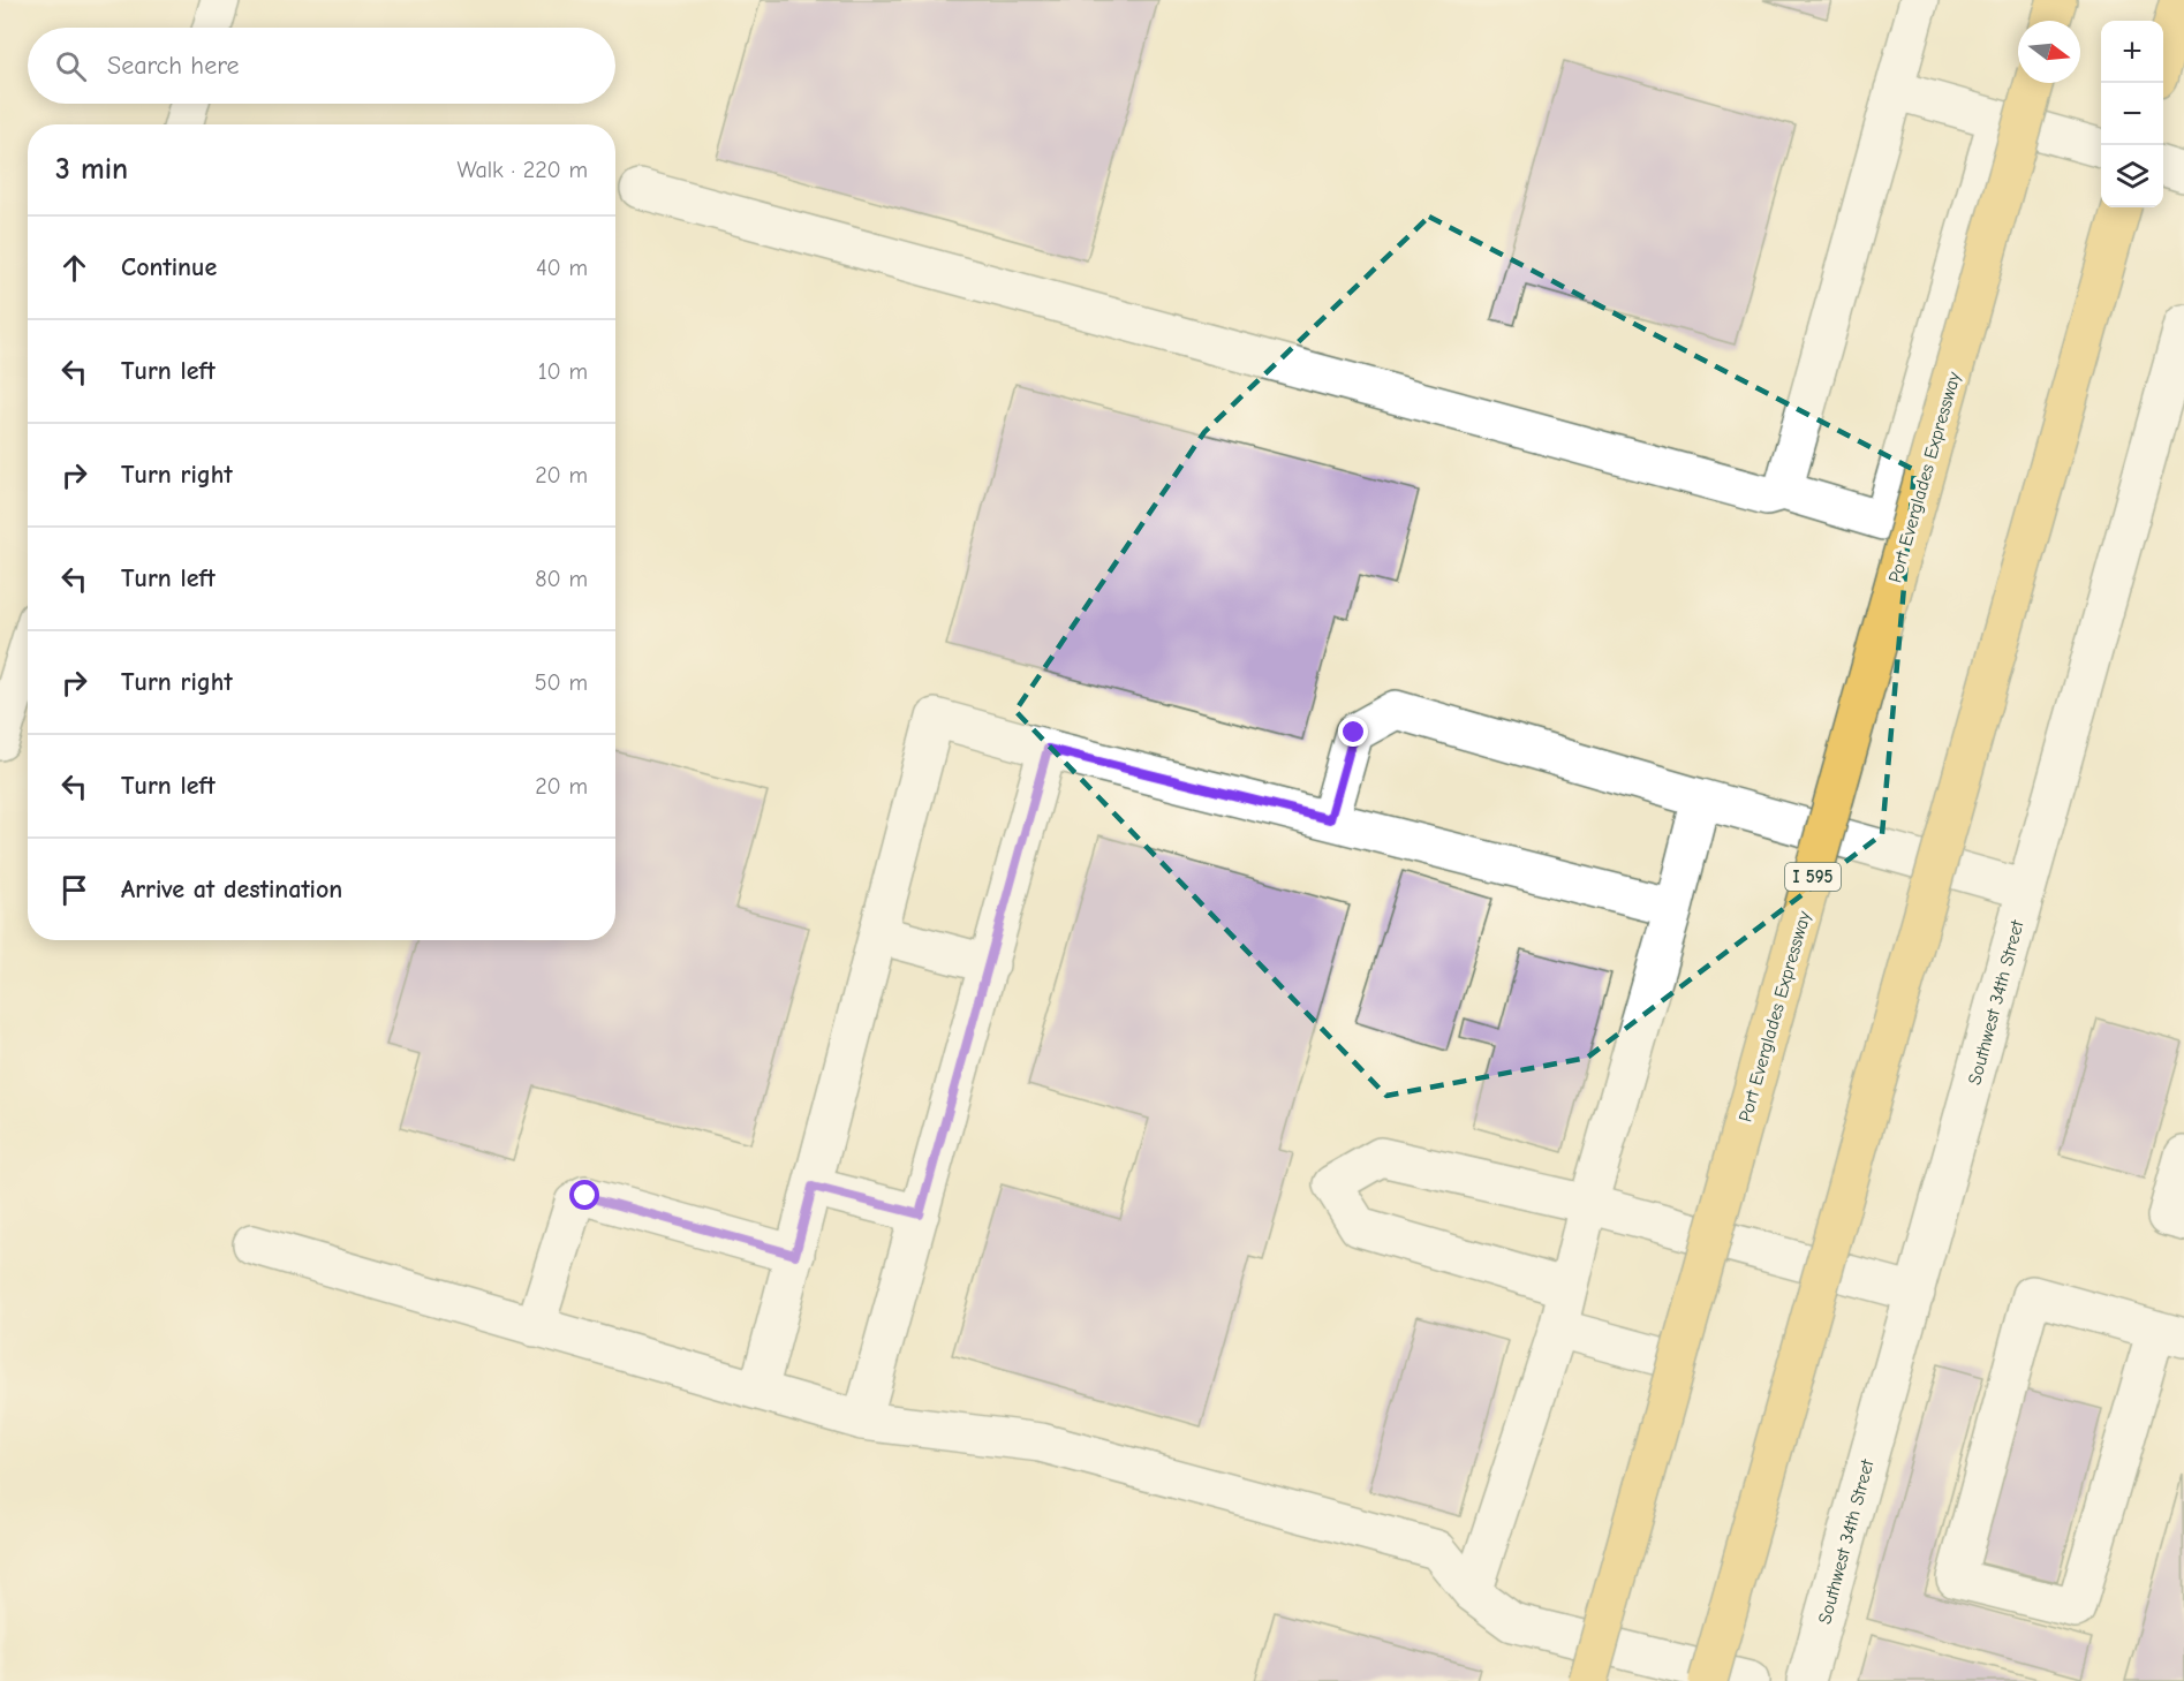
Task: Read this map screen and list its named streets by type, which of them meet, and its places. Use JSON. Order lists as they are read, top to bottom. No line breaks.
{"streets":{"highway":["Port Everglades Expressway","I 595"],"street":["Southwest 34th Street"]},"north":"right","page":{"map_buttons":["+","−"],"search":"Search here","heading":["3 min","Walk · 220 m"],"list":[["Continue","40 m"],["Turn left","10 m"],["Turn right","20 m"],["Turn left","80 m"],["Turn right","50 m"],["Turn left","20 m"],"Arrive at destination"]}}
